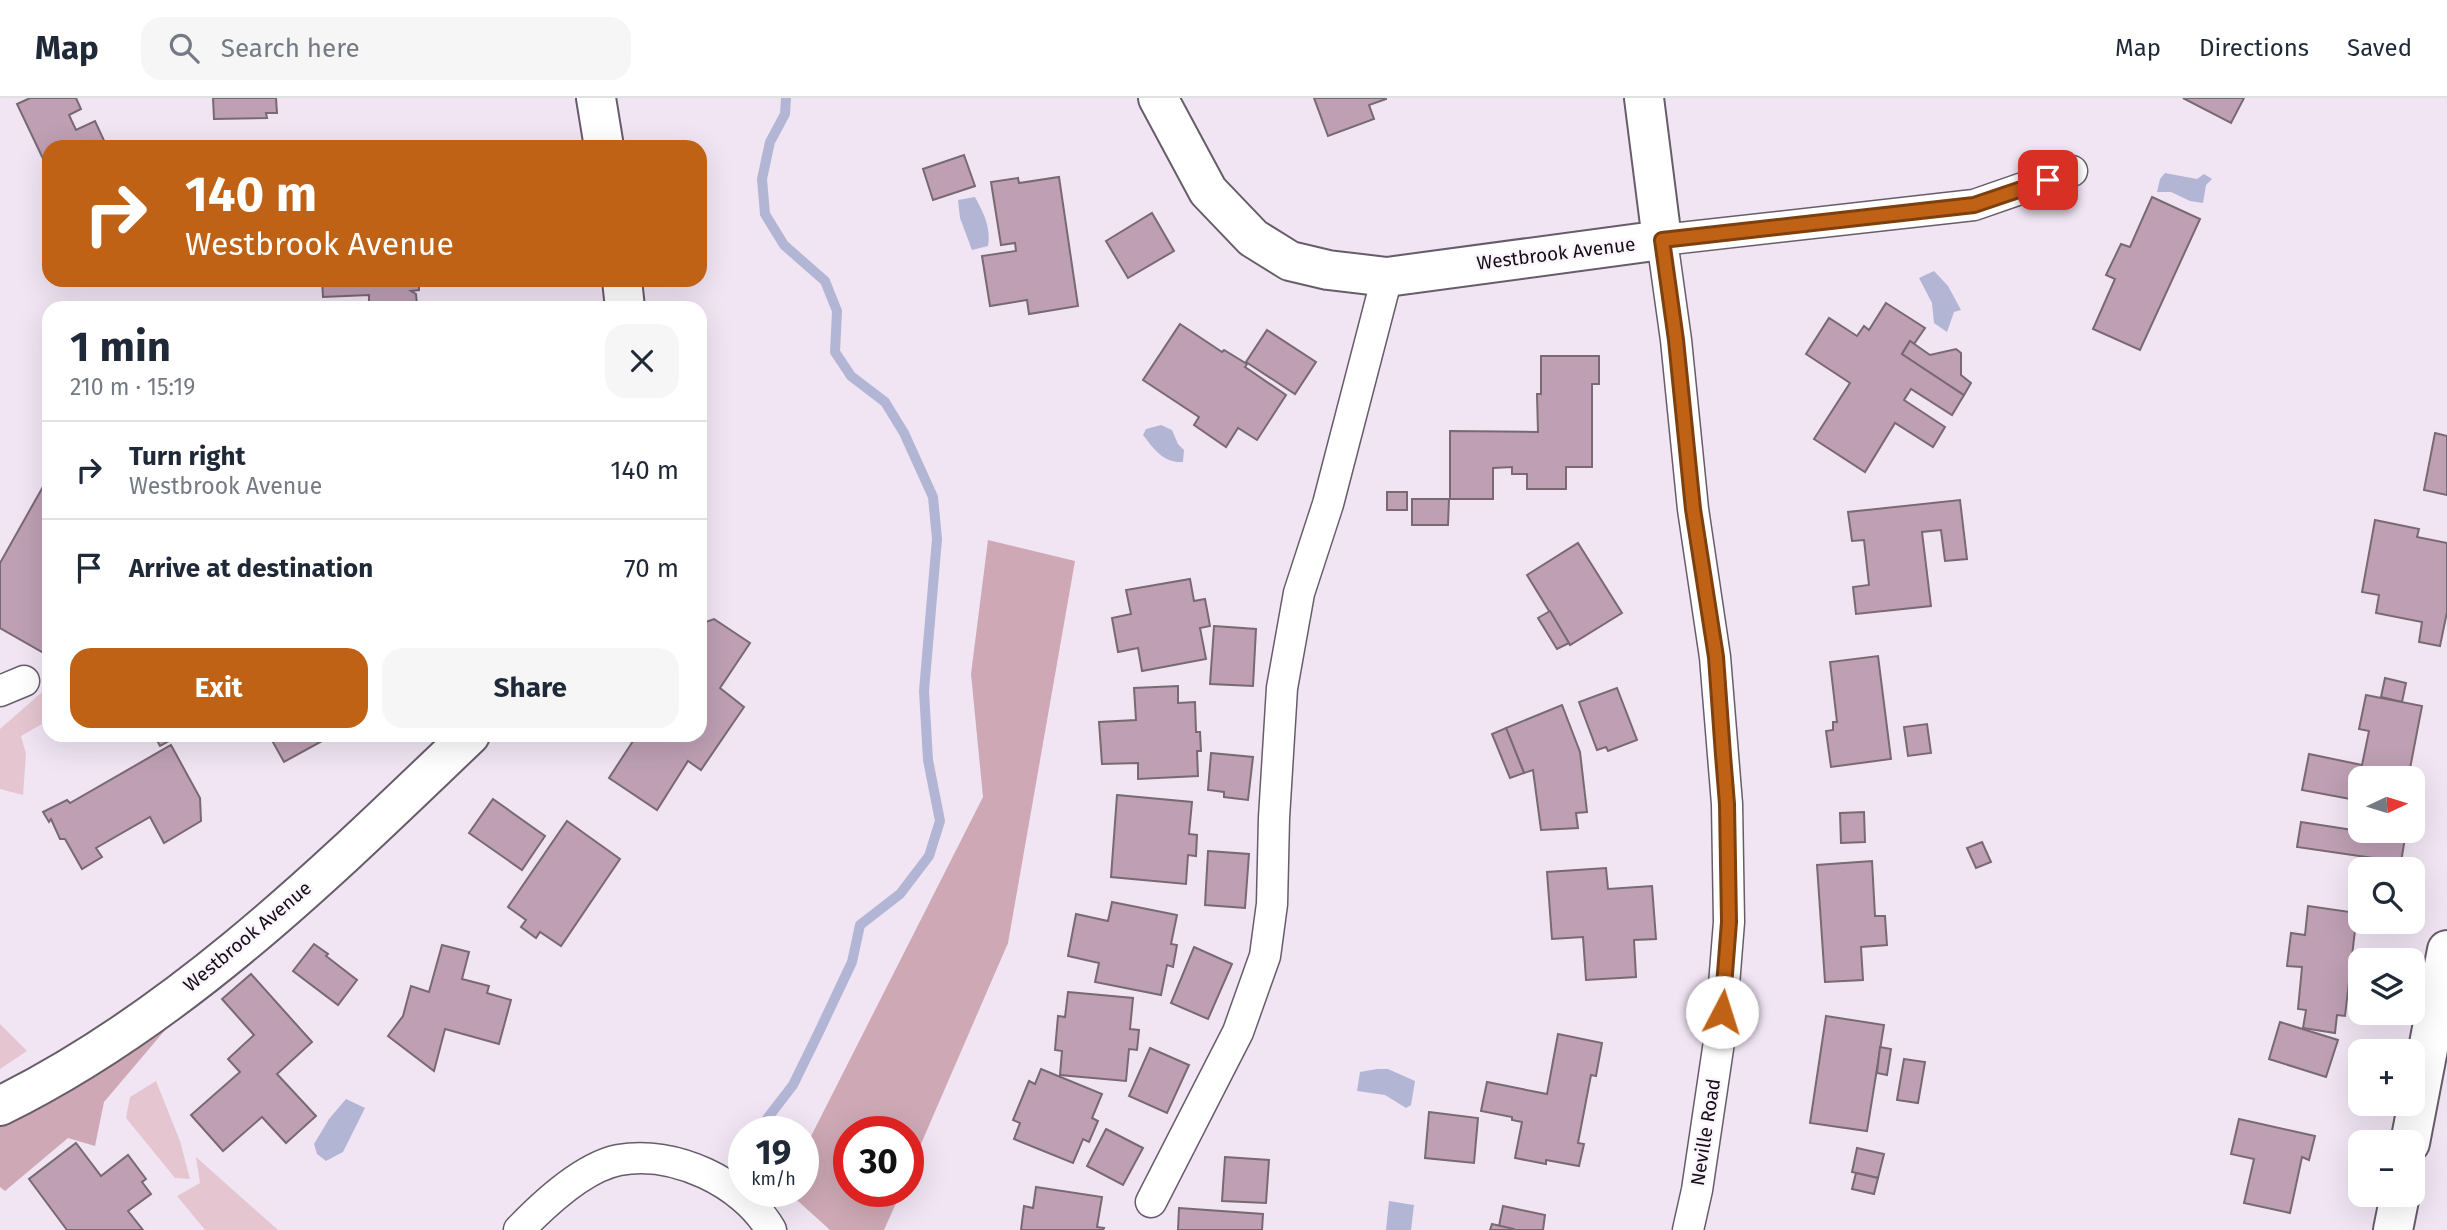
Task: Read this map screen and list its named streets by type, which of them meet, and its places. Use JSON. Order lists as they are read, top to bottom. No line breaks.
{"streets":{"street":["Westbrook Avenue","Neville Road"]},"crossings":[["Westbrook Avenue","Neville Road"]],"north":"right","page":{"header":"Map","search":"Search here","nav":["Map","Directions","Saved"],"turn":["140 m","Westbrook Avenue"],"heading":["1 min","210 m · 15:19"],"list":[{"name":"Turn right","note":"Westbrook Avenue","value":"140 m"},{"name":"Arrive at destination","value":"70 m"}],"buttons":["Exit","Share"],"map_buttons":["+","−"],"speed":"19 km/h","limit":"30"}}
